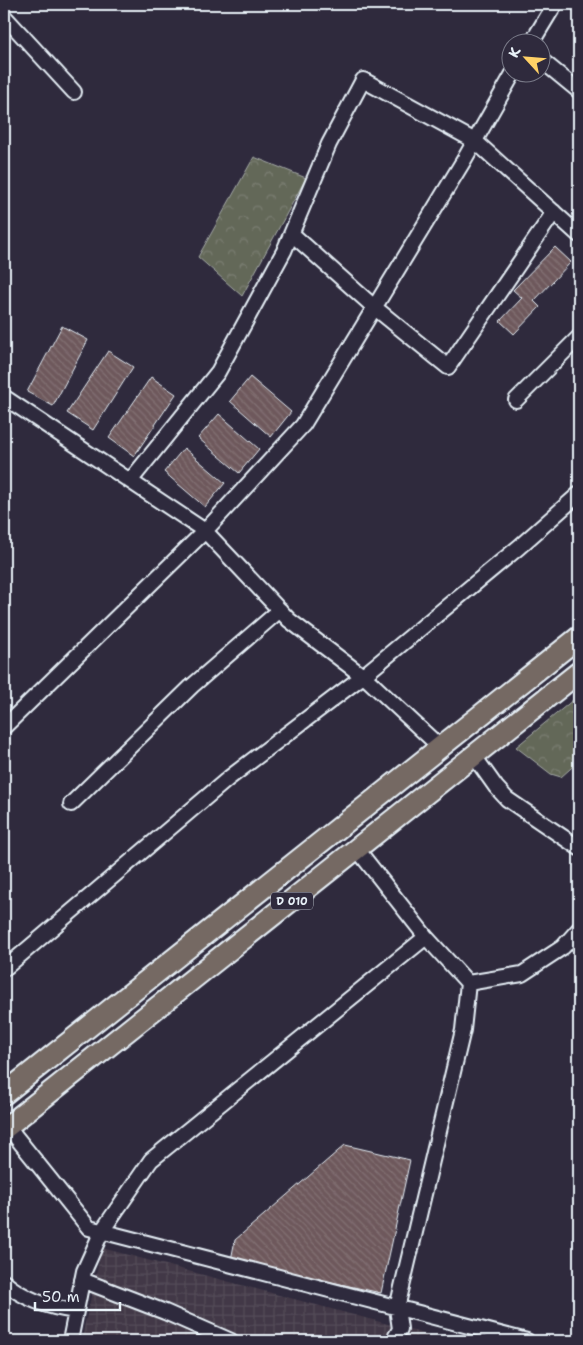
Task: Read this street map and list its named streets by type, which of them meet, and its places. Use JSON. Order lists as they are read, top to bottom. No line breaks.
{"streets":{"highway":["D 010"]},"scale_bar":"50 m","north":"top left"}
